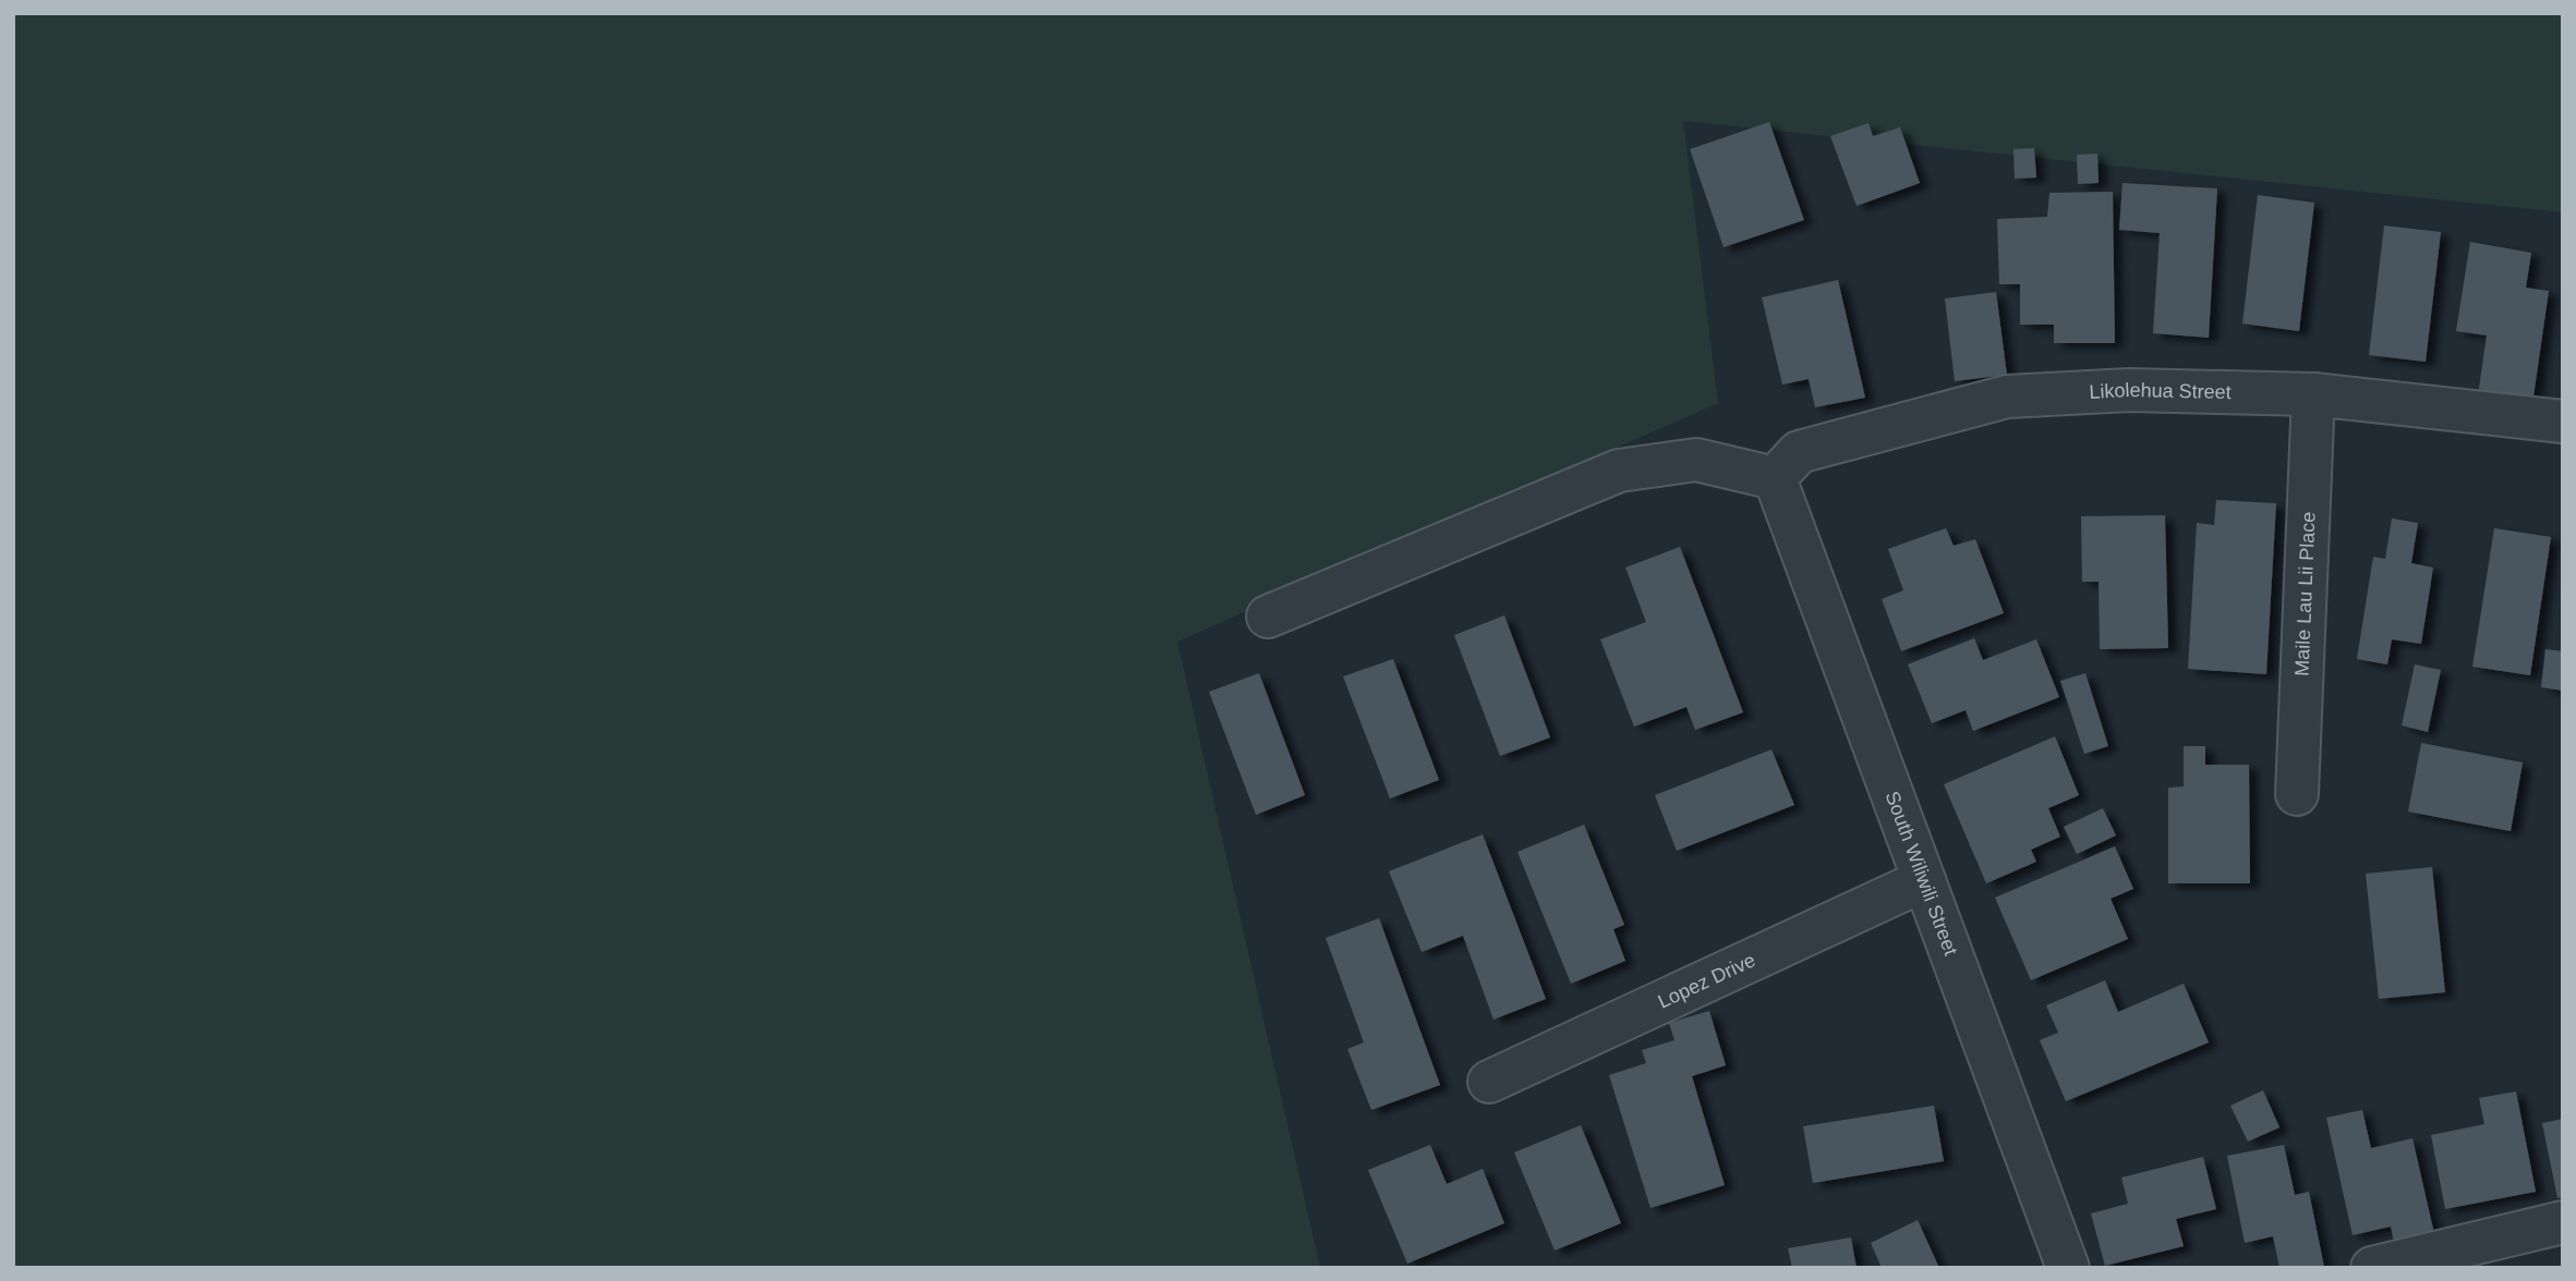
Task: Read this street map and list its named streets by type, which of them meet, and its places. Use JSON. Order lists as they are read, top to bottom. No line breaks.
{"streets":{"street":["Likolehua Street","Maile Lau Lii Place","South Wiliwili Street","Lopez Drive"]},"crossings":[["Likolehua Street","Maile Lau Lii Place"],["Likolehua Street","South Wiliwili Street"],["South Wiliwili Street","Lopez Drive"]]}
